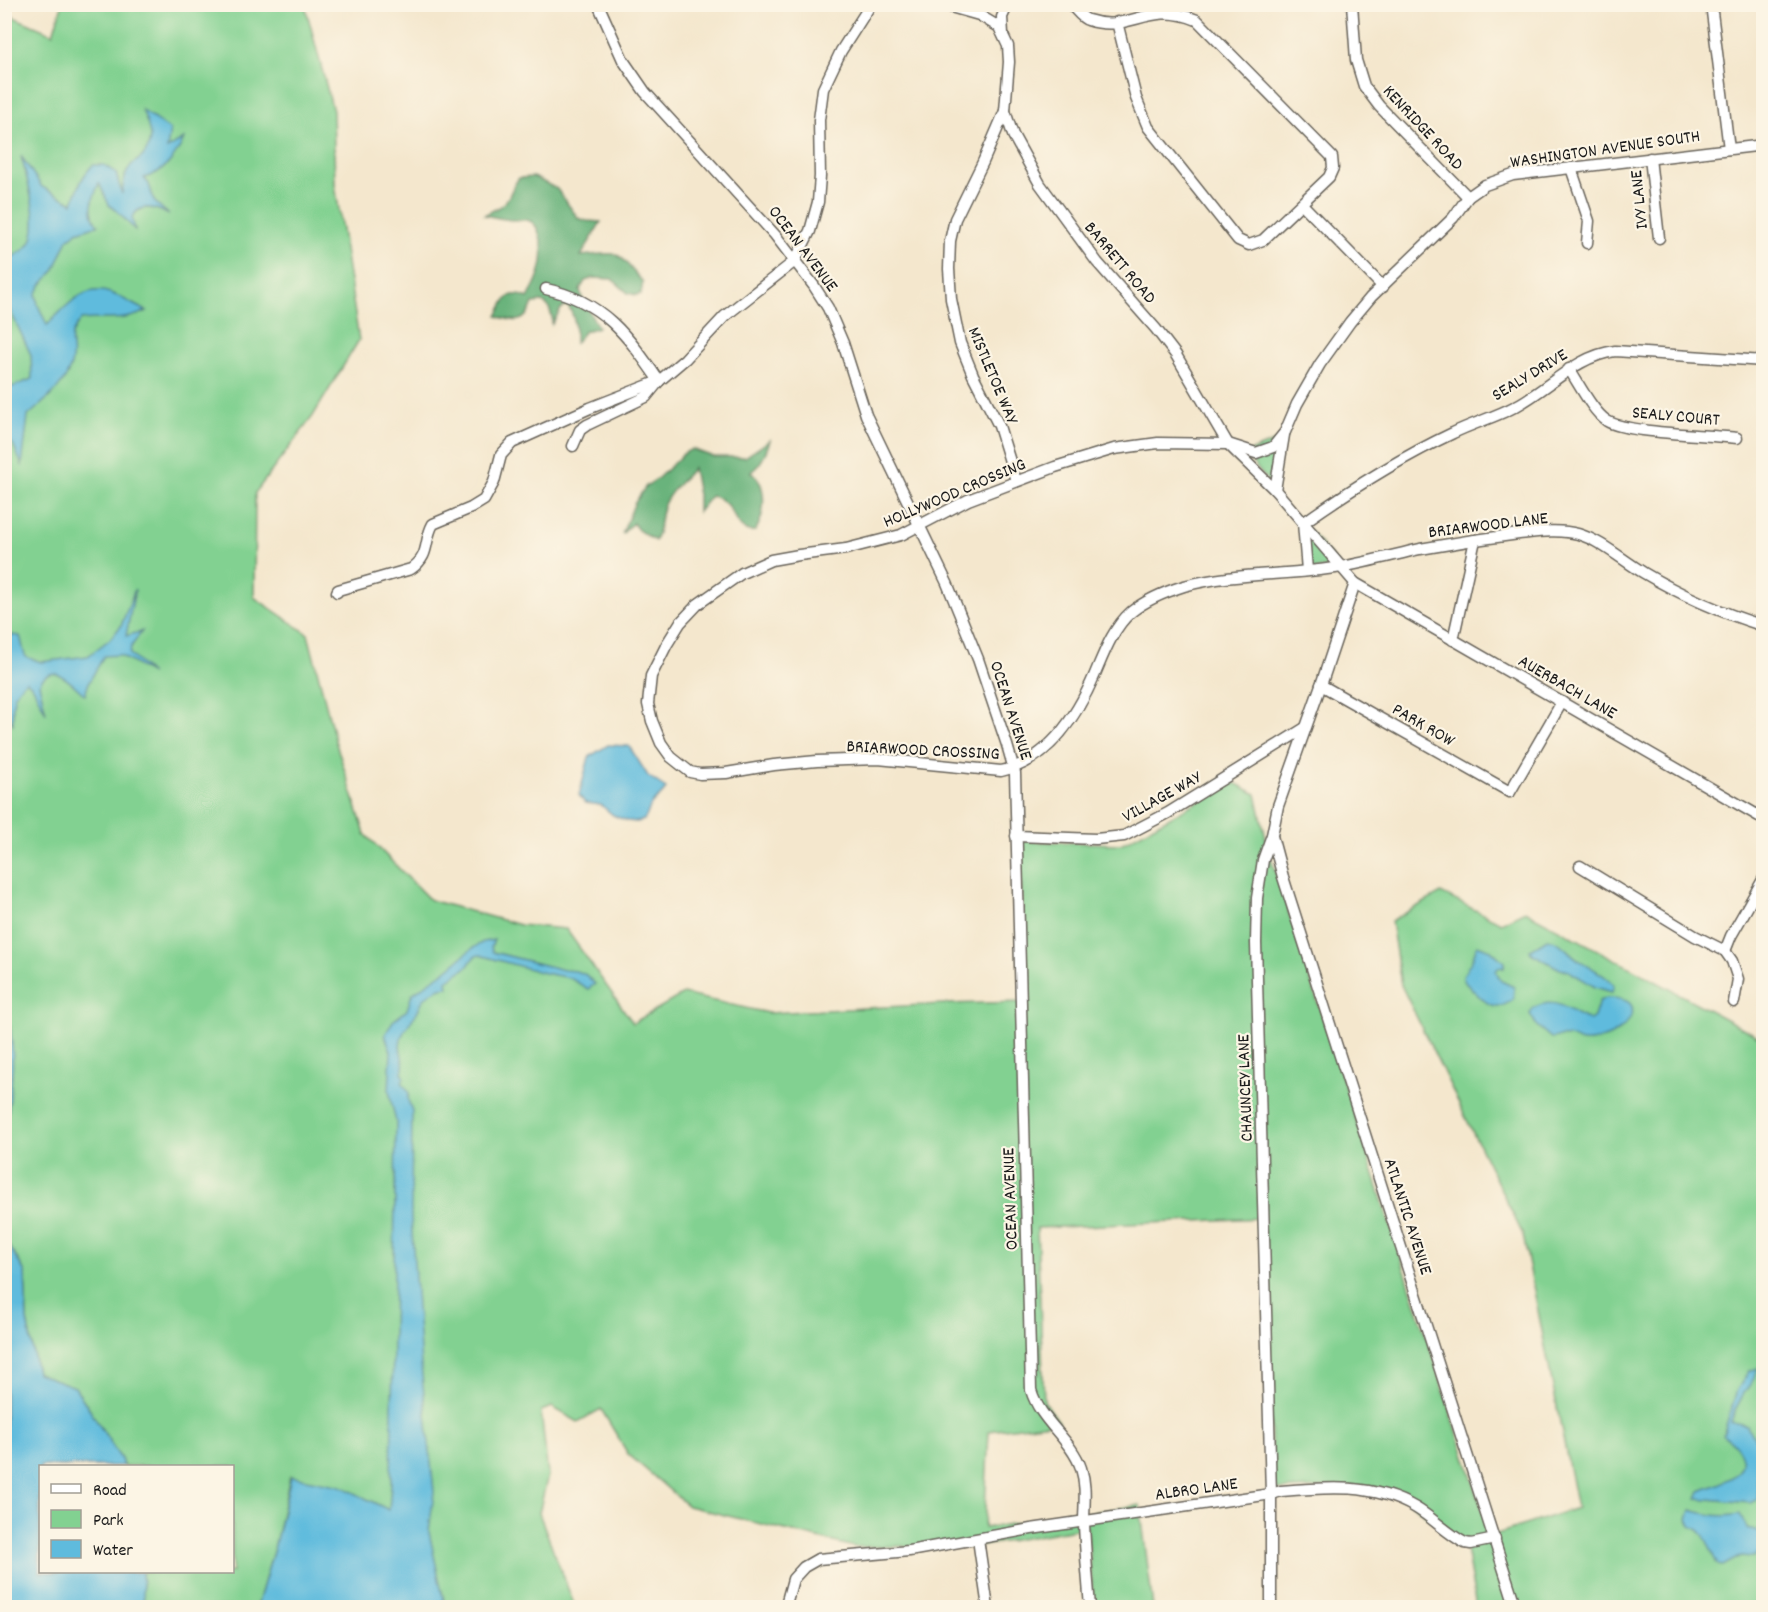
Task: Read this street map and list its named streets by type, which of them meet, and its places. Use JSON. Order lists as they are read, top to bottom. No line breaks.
{"streets":{"street":["KENRIDGE ROAD","WASHINGTON AVENUE SOUTH","IVY LANE","OCEAN AVENUE","BARRETT ROAD","SEALY DRIVE","MISTLETOE WAY","SEALY COURT","HOLLYWOOD CROSSING","BRIARWOOD LANE","AUERBACH LANE","PARK ROW","BRIARWOOD CROSSING","VILLAGE WAY","CHAUNCEY LANE","ATLANTIC AVENUE","ALBRO LANE"]},"crossings":[["KENRIDGE ROAD","WASHINGTON AVENUE SOUTH"],["WASHINGTON AVENUE SOUTH","IVY LANE"],["WASHINGTON AVENUE SOUTH","BARRETT ROAD"],["WASHINGTON AVENUE SOUTH","HOLLYWOOD CROSSING"],["OCEAN AVENUE","HOLLYWOOD CROSSING"],["OCEAN AVENUE","BRIARWOOD CROSSING"],["OCEAN AVENUE","VILLAGE WAY"],["OCEAN AVENUE","ALBRO LANE"],["BARRETT ROAD","SEALY DRIVE"],["BARRETT ROAD","MISTLETOE WAY"],["BARRETT ROAD","HOLLYWOOD CROSSING"],["BARRETT ROAD","BRIARWOOD LANE"],["BARRETT ROAD","BRIARWOOD CROSSING"],["SEALY DRIVE","SEALY COURT"],["MISTLETOE WAY","HOLLYWOOD CROSSING"],["HOLLYWOOD CROSSING","BRIARWOOD CROSSING"],["BRIARWOOD LANE","BRIARWOOD CROSSING"],["AUERBACH LANE","PARK ROW"],["AUERBACH LANE","CHAUNCEY LANE"],["PARK ROW","CHAUNCEY LANE"],["VILLAGE WAY","CHAUNCEY LANE"],["CHAUNCEY LANE","ATLANTIC AVENUE"],["CHAUNCEY LANE","ALBRO LANE"],["ATLANTIC AVENUE","ALBRO LANE"]],"legend":["Road","Park","Water"]}
